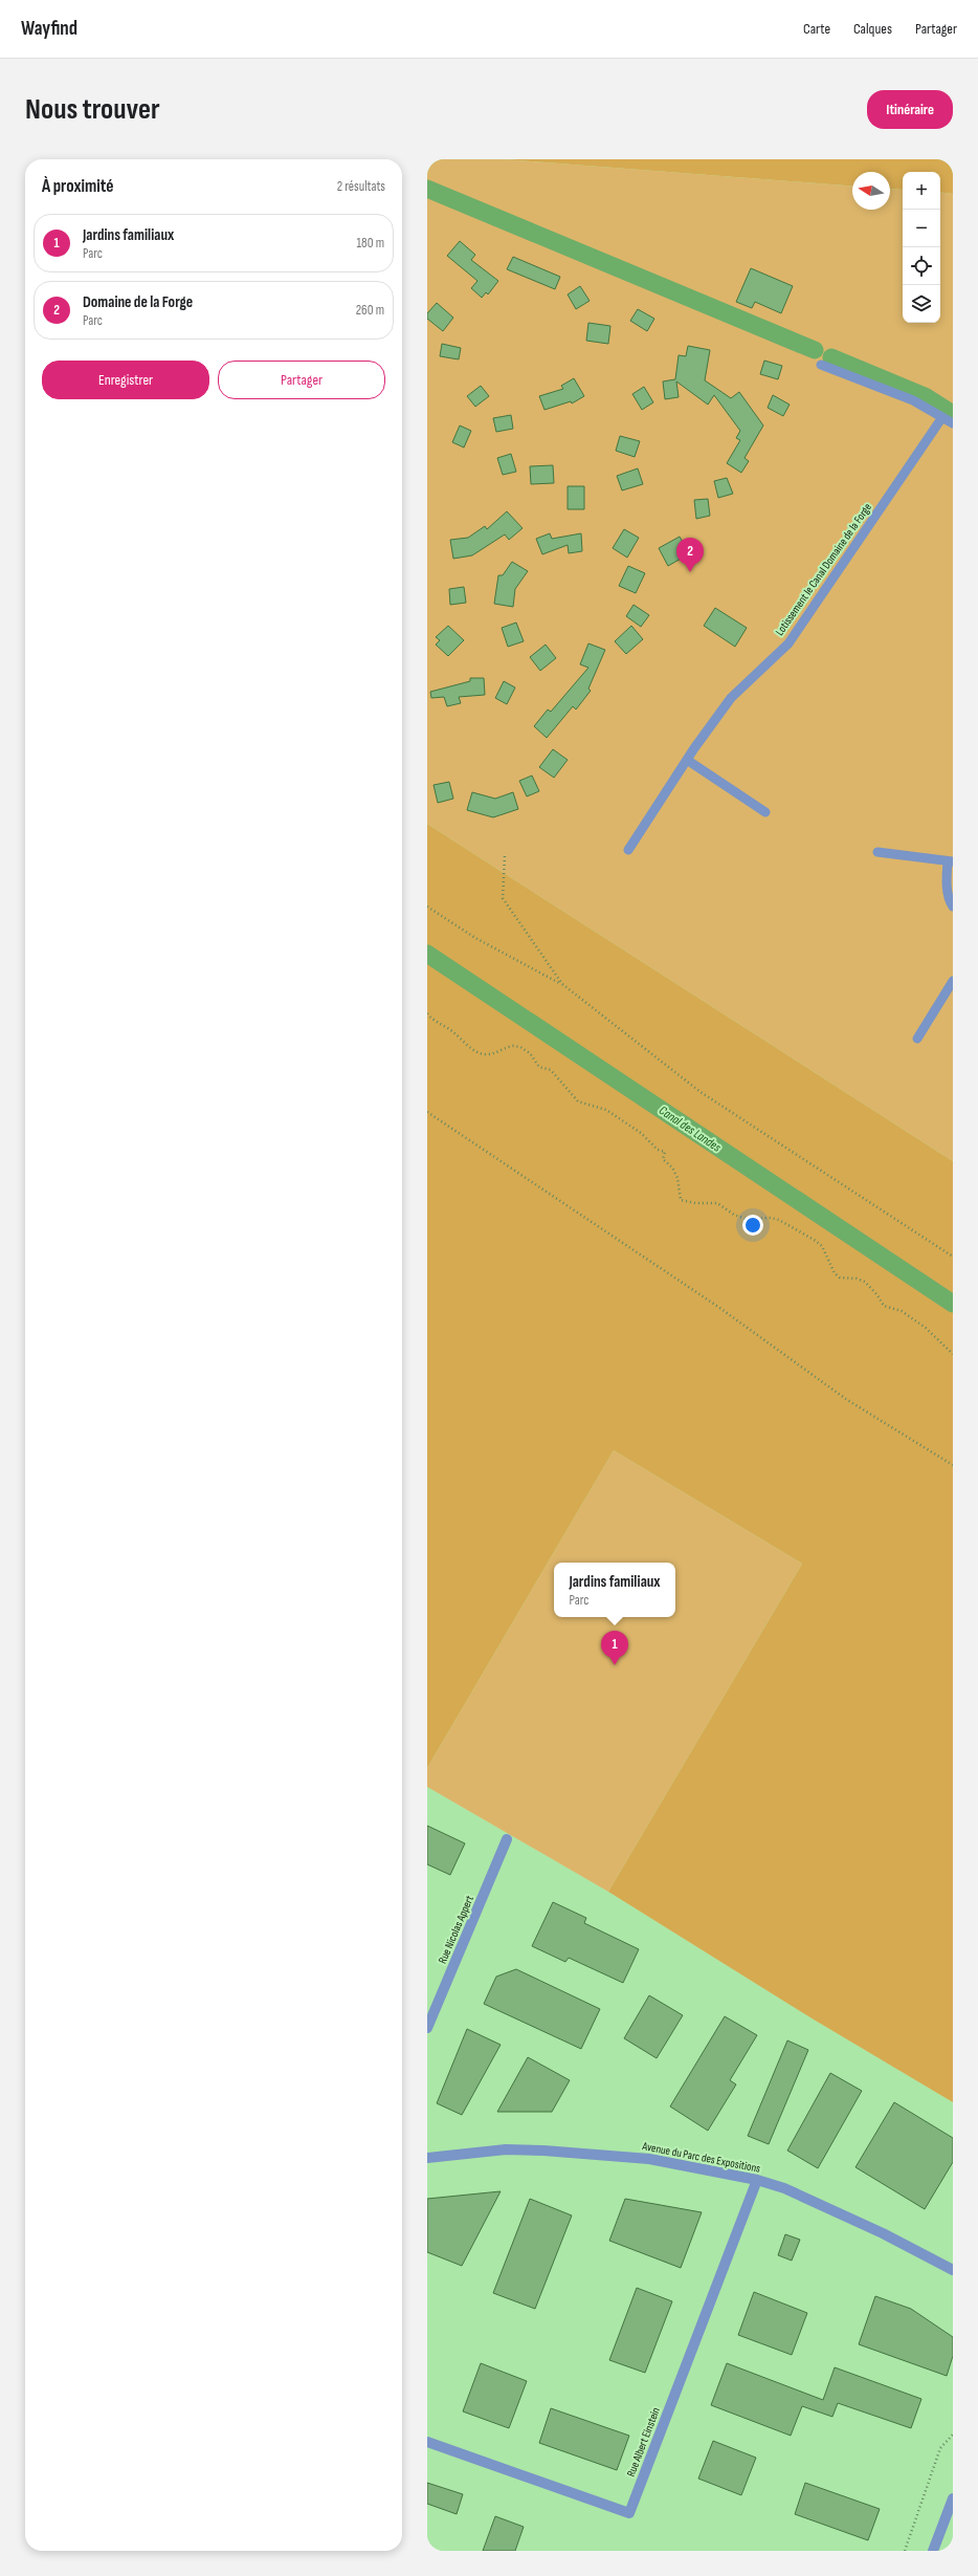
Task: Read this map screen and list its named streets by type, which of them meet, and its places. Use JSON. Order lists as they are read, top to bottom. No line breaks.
{"streets":{"street":["Rue Nicolas Appert","Avenue du Parc des Expositions","Rue Albert Einstein"],"lane":["Lotissement le Canal Domaine de la Forge"]},"crossings":[["Avenue du Parc des Expositions","Rue Albert Einstein"]],"water":["Canal des Landes"],"north":"left","page":{"header":"Wayfind","nav":["Carte","Calques","Partager"],"buttons":["Itinéraire",["Enregistrer","Partager"]],"title":"Nous trouver","heading":["À proximité","2 résultats"],"map_buttons":["+","−"],"list":[{"mark":"1","name":"Jardins familiaux","note":"Parc","value":"180 m"},{"mark":"2","name":"Domaine de la Forge","note":"Parc","value":"260 m"}],"pins":["2","1"],"popup":["Jardins familiaux","Parc"]}}
